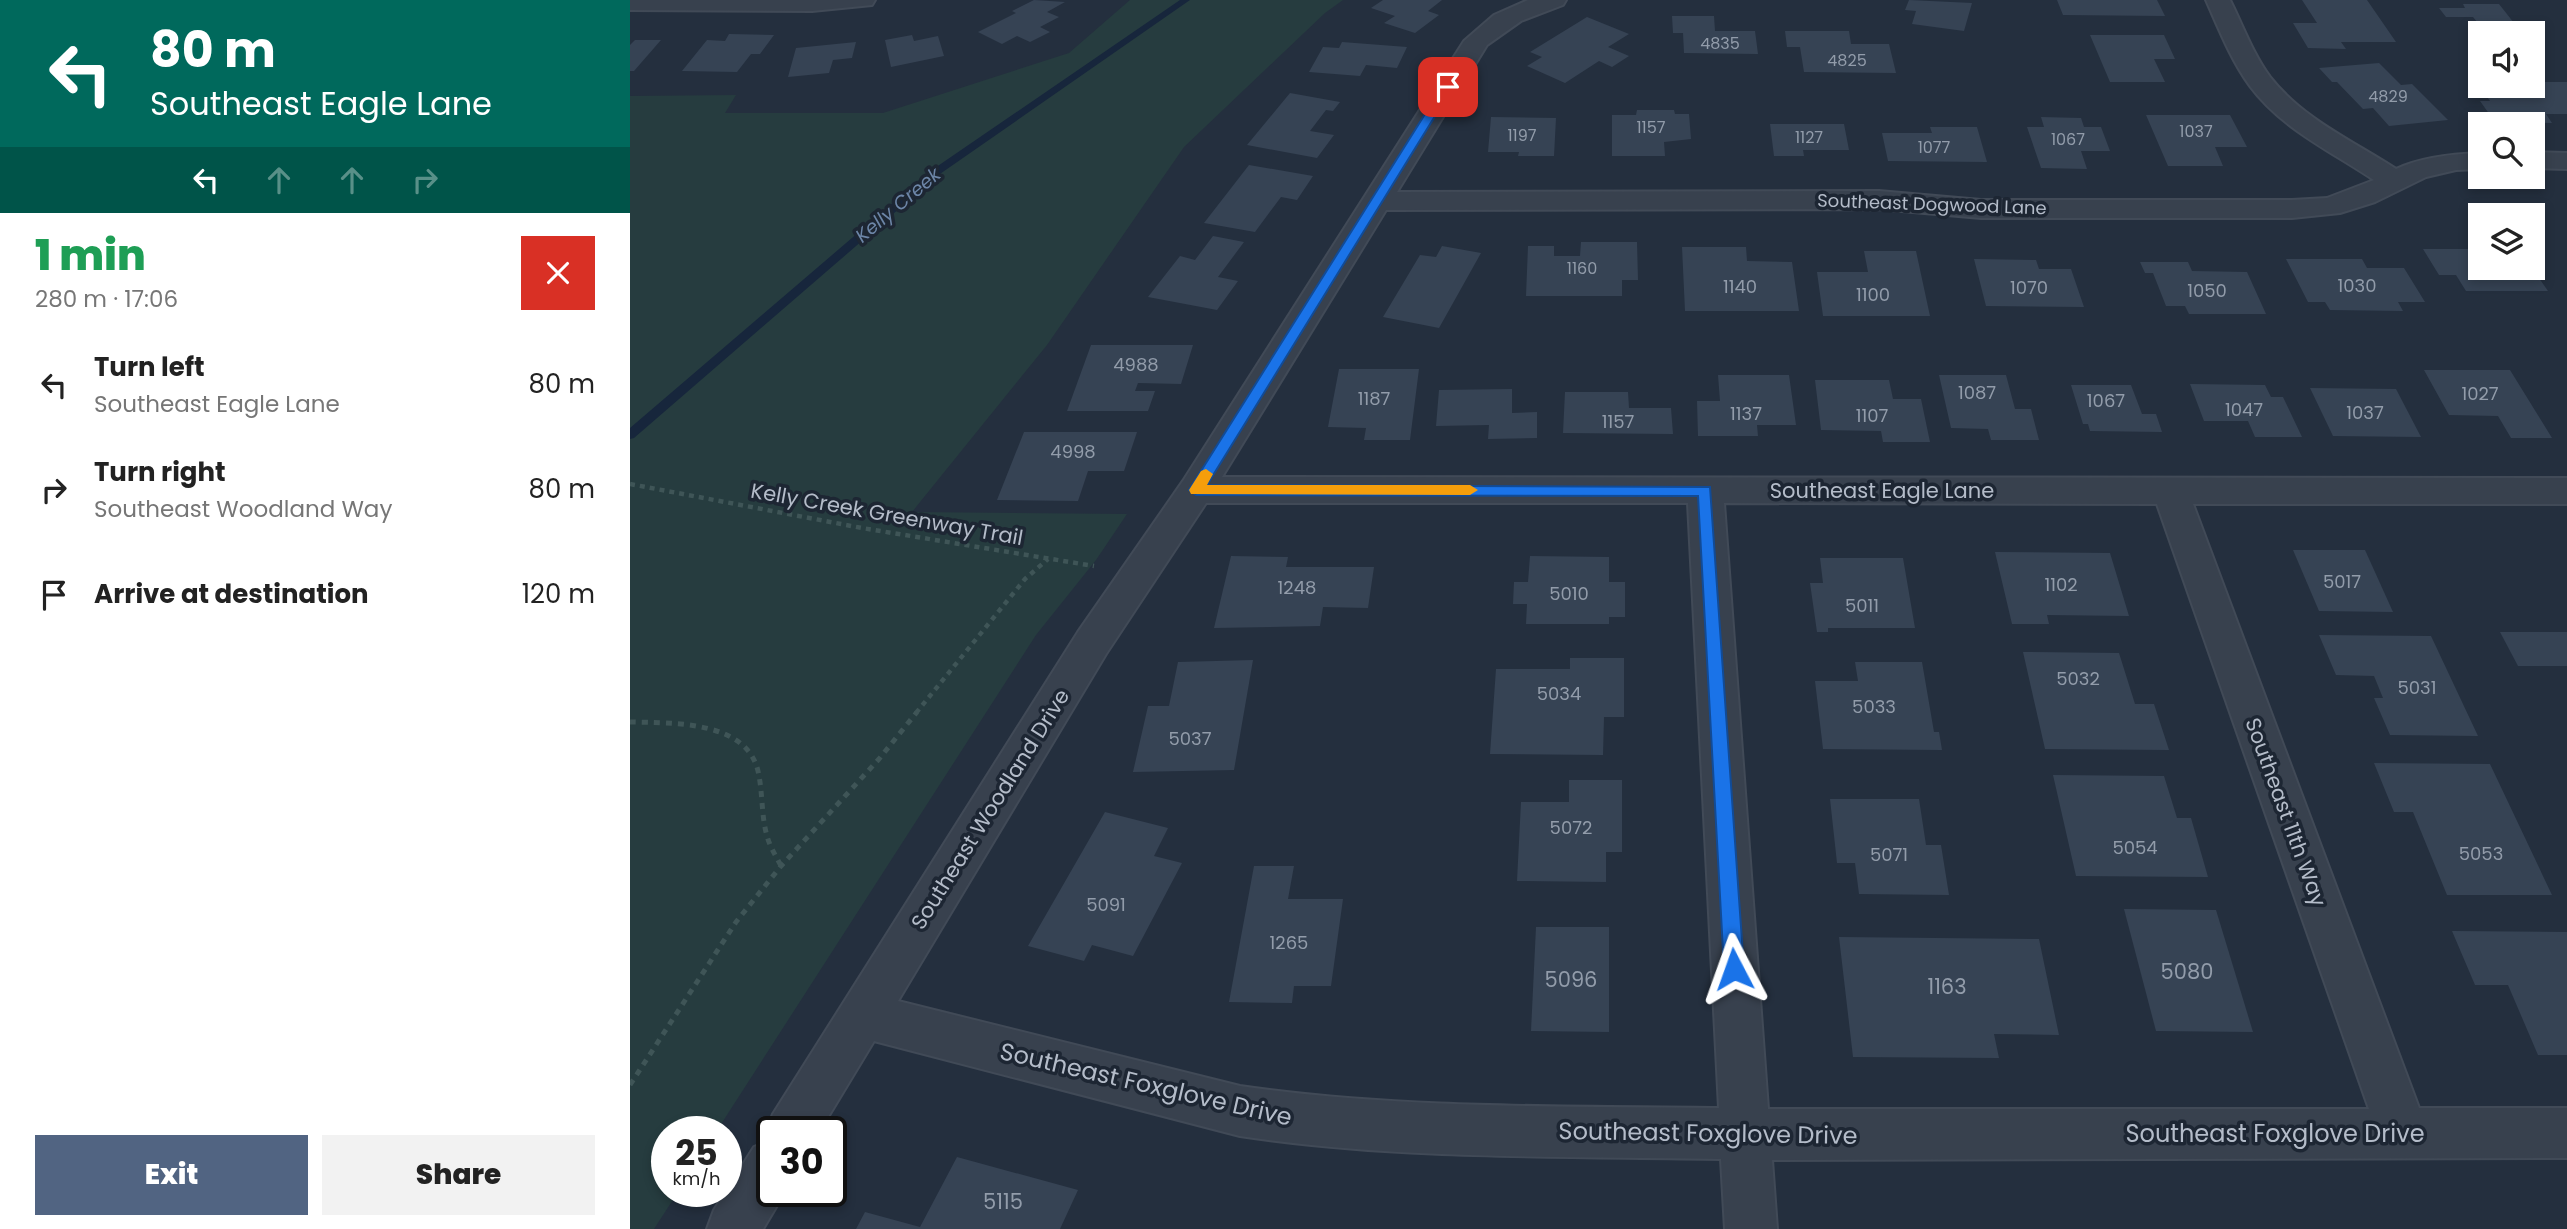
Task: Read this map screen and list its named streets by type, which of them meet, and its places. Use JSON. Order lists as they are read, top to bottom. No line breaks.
{"streets":{"street":["Southeast Dogwood Lane","Southeast Eagle Lane","Southeast Woodland Drive","Southeast 11th Way","Southeast Foxglove Drive"],"path":["Kelly Creek Greenway Trail"]},"crossings":[["Southeast Dogwood Lane","Southeast Woodland Drive"],["Southeast Eagle Lane","Southeast Woodland Drive"],["Southeast Eagle Lane","Southeast 11th Way"],["Kelly Creek Greenway Trail","Southeast Woodland Drive"],["Southeast Woodland Drive","Southeast Foxglove Drive"],["Southeast 11th Way","Southeast Foxglove Drive"]],"water":["Kelly Creek"],"house_numbers":["4835","4825","4829","1157","1037","1197","1127","1067","1077","1160","1030","1140","1070","1050","1100","4988","1087","1027","1187","1067","1047","1037","1137","1107","1157","4998","5017","1102","1248","5010","5011","5032","5031","5034","5033","5037","5072","5054","5053","5071","5091","1265","5080","5096","1163","5115"],"page":{"turn":["80 m","Southeast Eagle Lane"],"heading":["1 min","280 m · 17:06"],"list":[{"name":"Turn left","note":"Southeast Eagle Lane","value":"80 m"},{"name":"Turn right","note":"Southeast Woodland Way","value":"80 m"},{"name":"Arrive at destination","value":"120 m"}],"speed":"25 km/h","limit":"30","buttons":["Exit","Share"]}}
